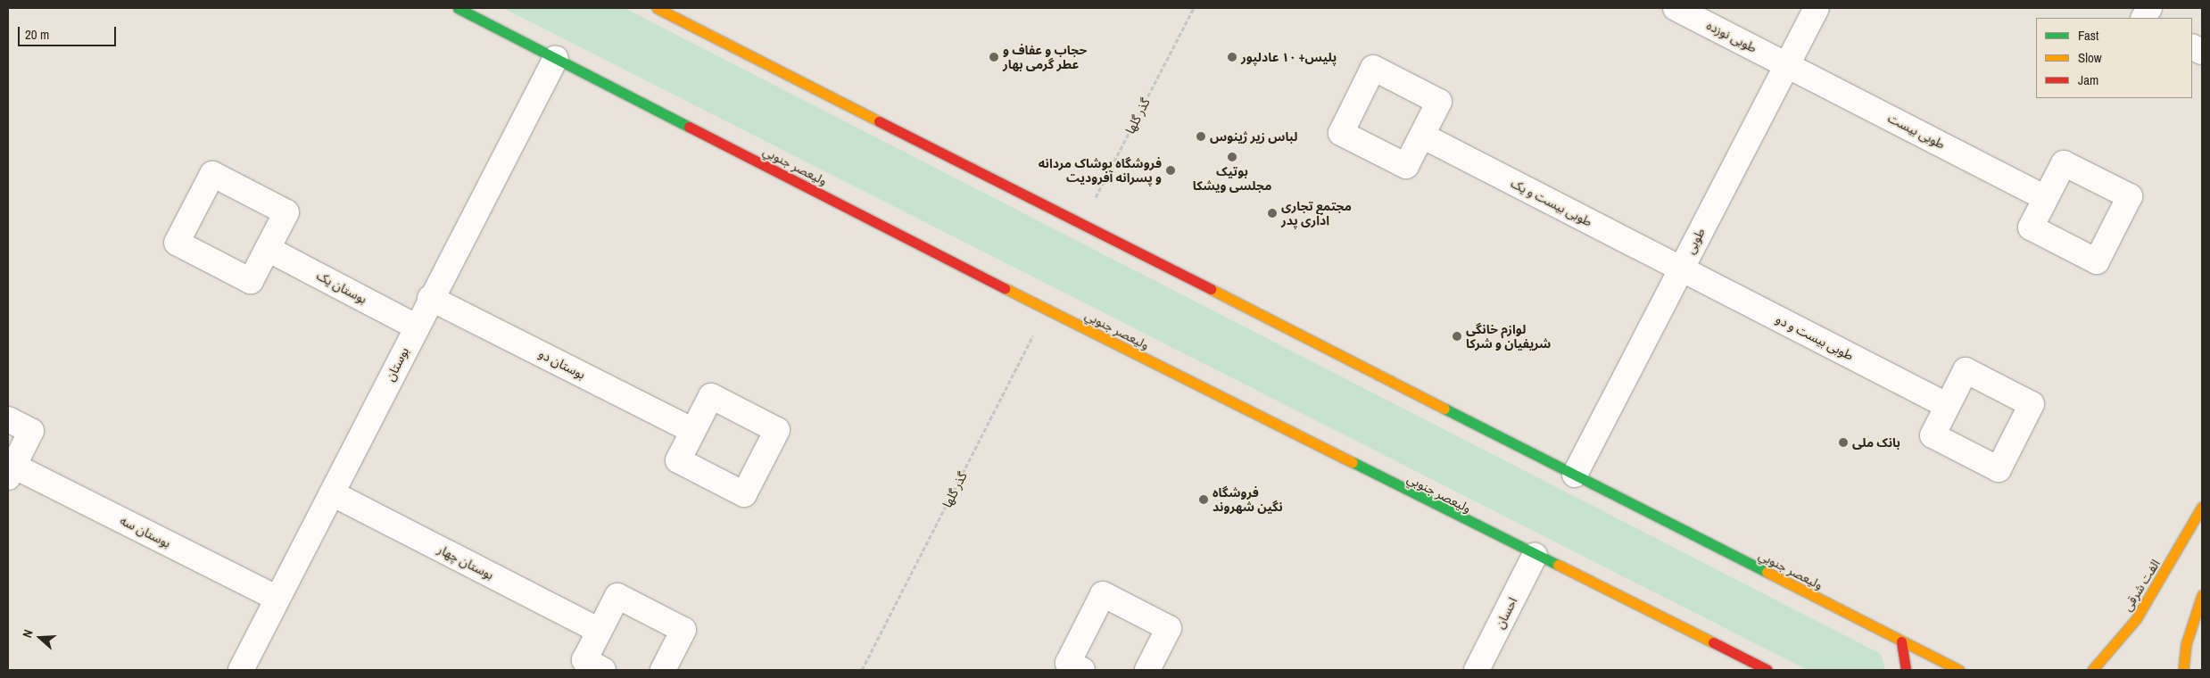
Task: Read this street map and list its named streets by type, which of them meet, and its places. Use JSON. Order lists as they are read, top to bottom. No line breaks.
{"streets":{"main road":["وليعصر جنوبي","الفت شرقی"],"street":["طوبی نوزده","طوبی بیست","طوبی بیست و یک","طوبی","بوستان یک","طوبی بیست و دو","بوستان","بوستان دو","بوستان سه","بوستان چهار","احسان"],"path":["گذر گلها"]},"crossings":[["طوبی نوزده","طوبی بیست"],["طوبی نوزده","طوبی"],["گذر گلها","وليعصر جنوبي"],["طوبی بیست","طوبی"],["وليعصر جنوبي","طوبی"],["وليعصر جنوبي","بوستان"],["وليعصر جنوبي","احسان"],["طوبی بیست و یک","طوبی"],["طوبی بیست و یک","طوبی بیست و دو"],["طوبی","طوبی بیست و دو"],["بوستان یک","بوستان"],["بوستان","بوستان دو"],["بوستان","بوستان سه"],["بوستان","بوستان چهار"]],"places":["حجاب و عفاف و عطر گرمی بهار","پلیس+ ۱۰ عادلپور","لباس زیر ژینوس","بوتیک مجلسی ویشکا","فروشگاه پوشاک مردانه و پسرانه آفرودیت","مجتمع تجاری اداری پدر","لوازم خانگی شریفیان و شرکا","بانک ملی","فروشگاه نگین شهروند"],"legend":["Fast","Slow","Jam"],"scale_bar":"20 m","north":"left"}
